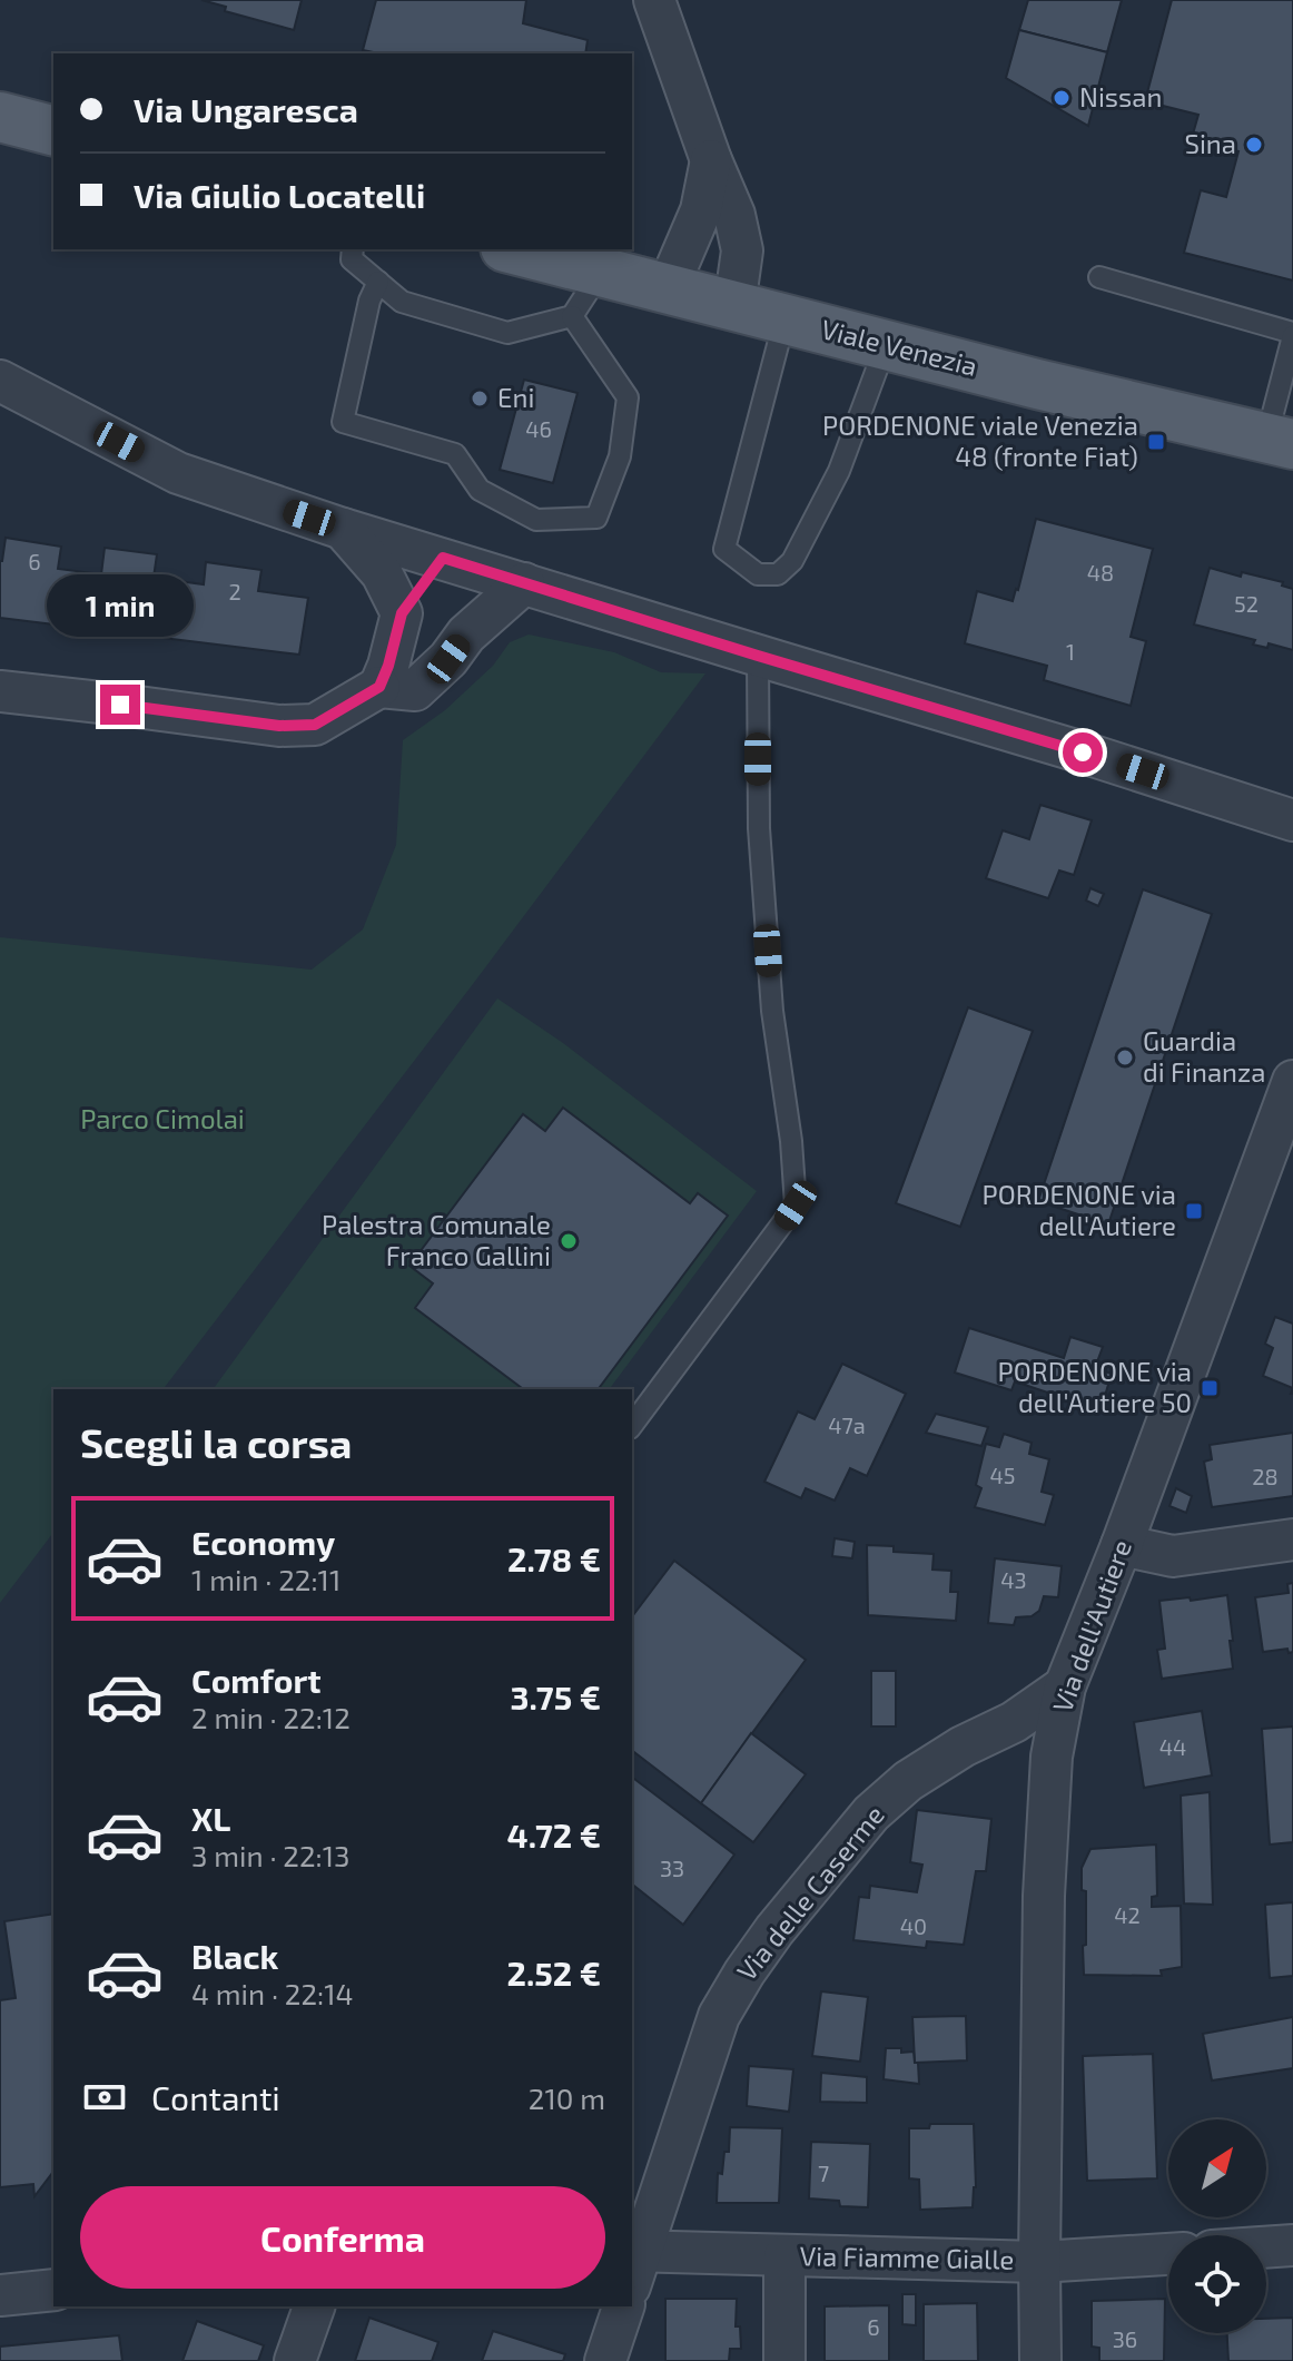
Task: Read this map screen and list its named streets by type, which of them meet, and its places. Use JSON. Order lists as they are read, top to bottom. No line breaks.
{"streets":{"main road":["Viale Venezia"],"street":["Via dell'Autiere","Via delle Caserme","Via Fiamme Gialle"]},"crossings":[["Via dell'Autiere","Via delle Caserme"],["Via dell'Autiere","Via Fiamme Gialle"],["Via delle Caserme","Via Fiamme Gialle"]],"parks":["Parco Cimolai"],"places":{"other":["Nissan","Sina","Eni","Guardia di Finanza","Palestra Comunale Franco Gallini"],"transit":["PORDENONE viale Venezia 48 (fronte Fiat)","PORDENONE via dell'Autiere","PORDENONE via dell'Autiere 50"]},"house_numbers":["46","6","48","2","52","1","47a","45","28","43","44","33","42","40","7","6","36"],"north":"top right","page":{"banner":["Via Ungaresca","Via Giulio Locatelli"],"bubble":"1 min","heading":"Scegli la corsa","list":[{"name":"Economy","note":"1 min · 22:11","value":"2.78 €"},{"name":"Comfort","note":"2 min · 22:12","value":"3.75 €"},{"name":"XL","note":"3 min · 22:13","value":"4.72 €"},{"name":"Black","note":"4 min · 22:14","value":"2.52 €"}],"pay":["Contanti","210 m"],"buttons":"Conferma"}}
